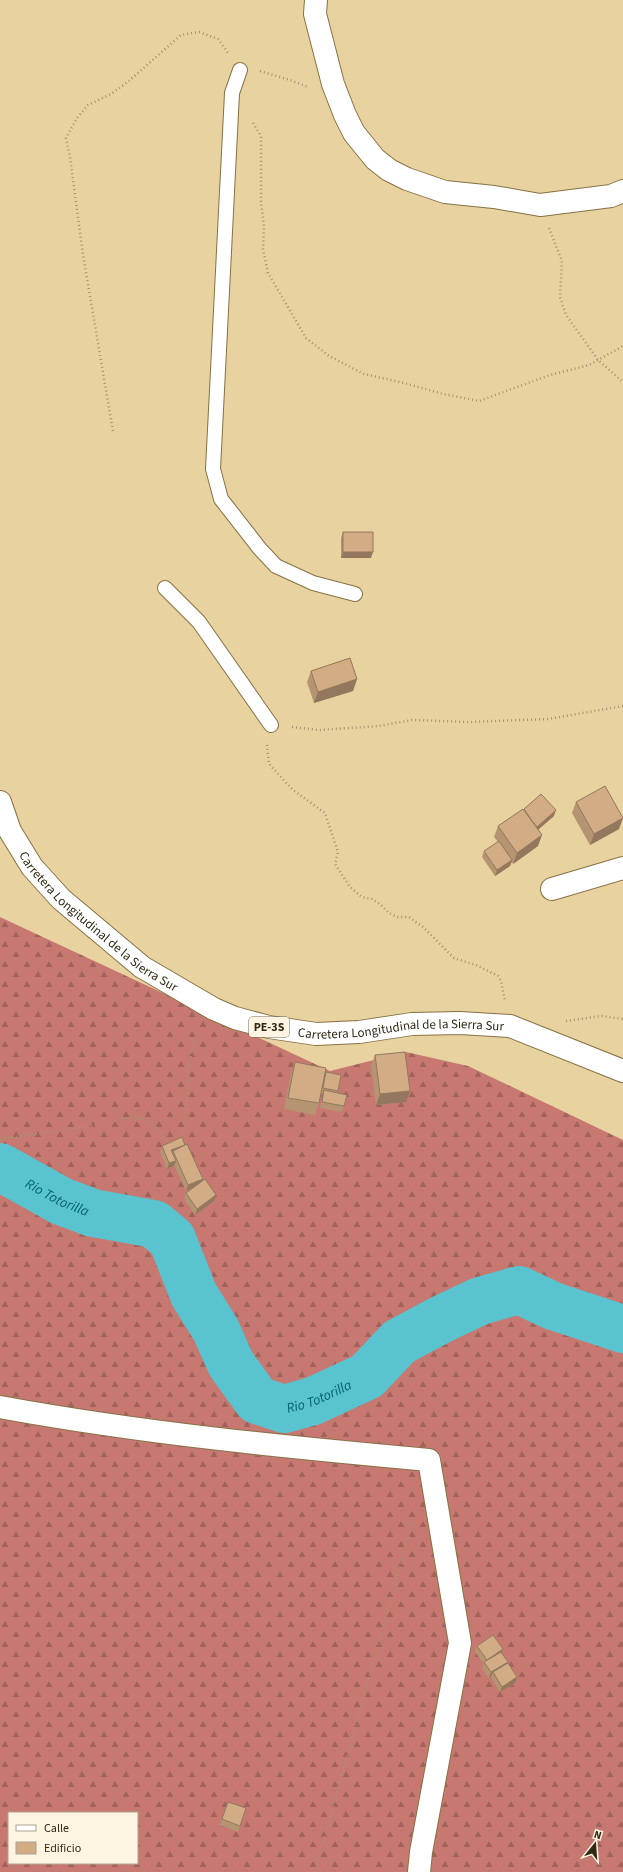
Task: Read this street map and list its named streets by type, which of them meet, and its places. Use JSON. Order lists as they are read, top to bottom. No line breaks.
{"streets":{"main road":["Carretera Longitudinal de la Sierra Sur","PE-3S"]},"water":["Rio Totorilla"],"legend":["Calle","Edificio"],"north":"top"}
